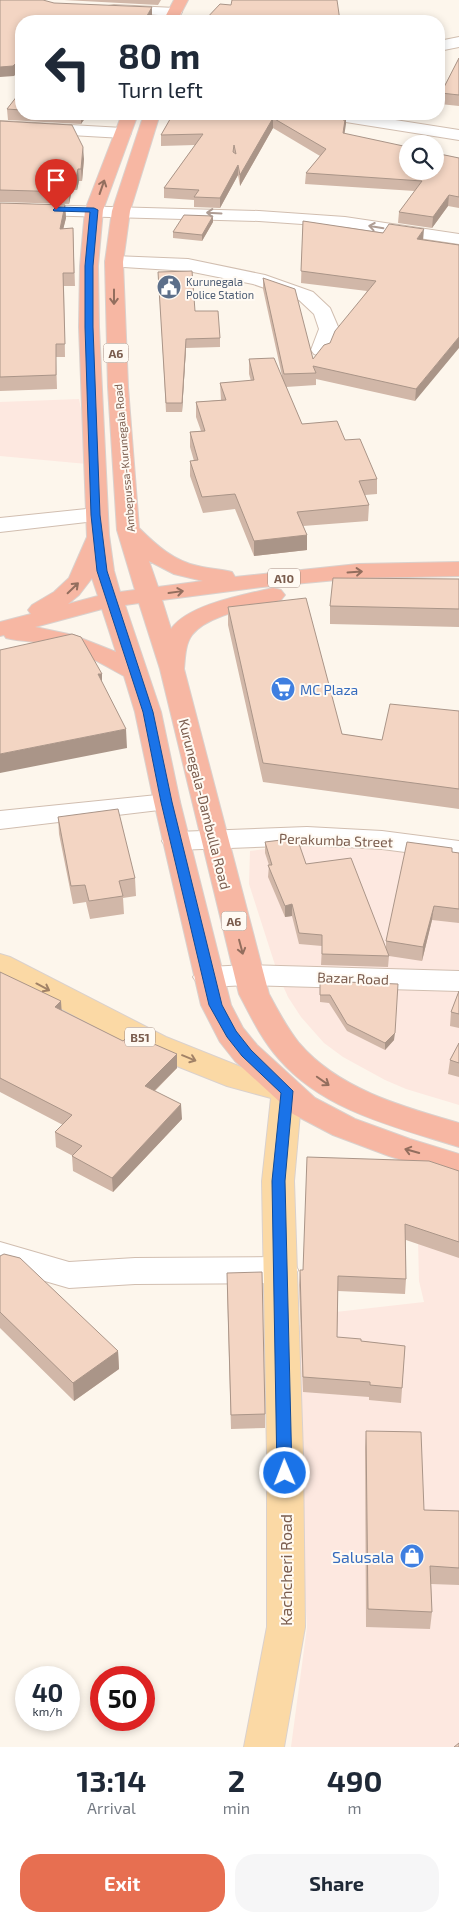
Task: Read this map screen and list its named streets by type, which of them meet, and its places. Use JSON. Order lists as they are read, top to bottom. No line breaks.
{"streets":{"highway":["A6","Ambepussa-Kurunegala Road","A10","Kurunegala-Dambulla Road"],"main road":["B51","Kachcheri Road"],"street":["Perakumba Street","Bazar Road"]},"crossings":[["A6","Ambepussa-Kurunegala Road"],["A6","A10"],["A6","Perakumba Street"],["A6","Bazar Road"],["A6","B51"],["A6","Kachcheri Road"],["Ambepussa-Kurunegala Road","A10"],["Ambepussa-Kurunegala Road","Kurunegala-Dambulla Road"],["A10","Kurunegala-Dambulla Road"],["Kurunegala-Dambulla Road","Perakumba Street"],["Kurunegala-Dambulla Road","Bazar Road"],["B51","Kachcheri Road"]],"places":{"public building":["Kurunegala Police Station"],"supermarket":["MC Plaza"],"shop":["Salusala"]},"page":{"turn":["80 m","Turn left"],"speed":"40 km/h","limit":"50","eta":["13:14","Arrival","2","min","490","m"],"buttons":["Exit","Share"]}}
